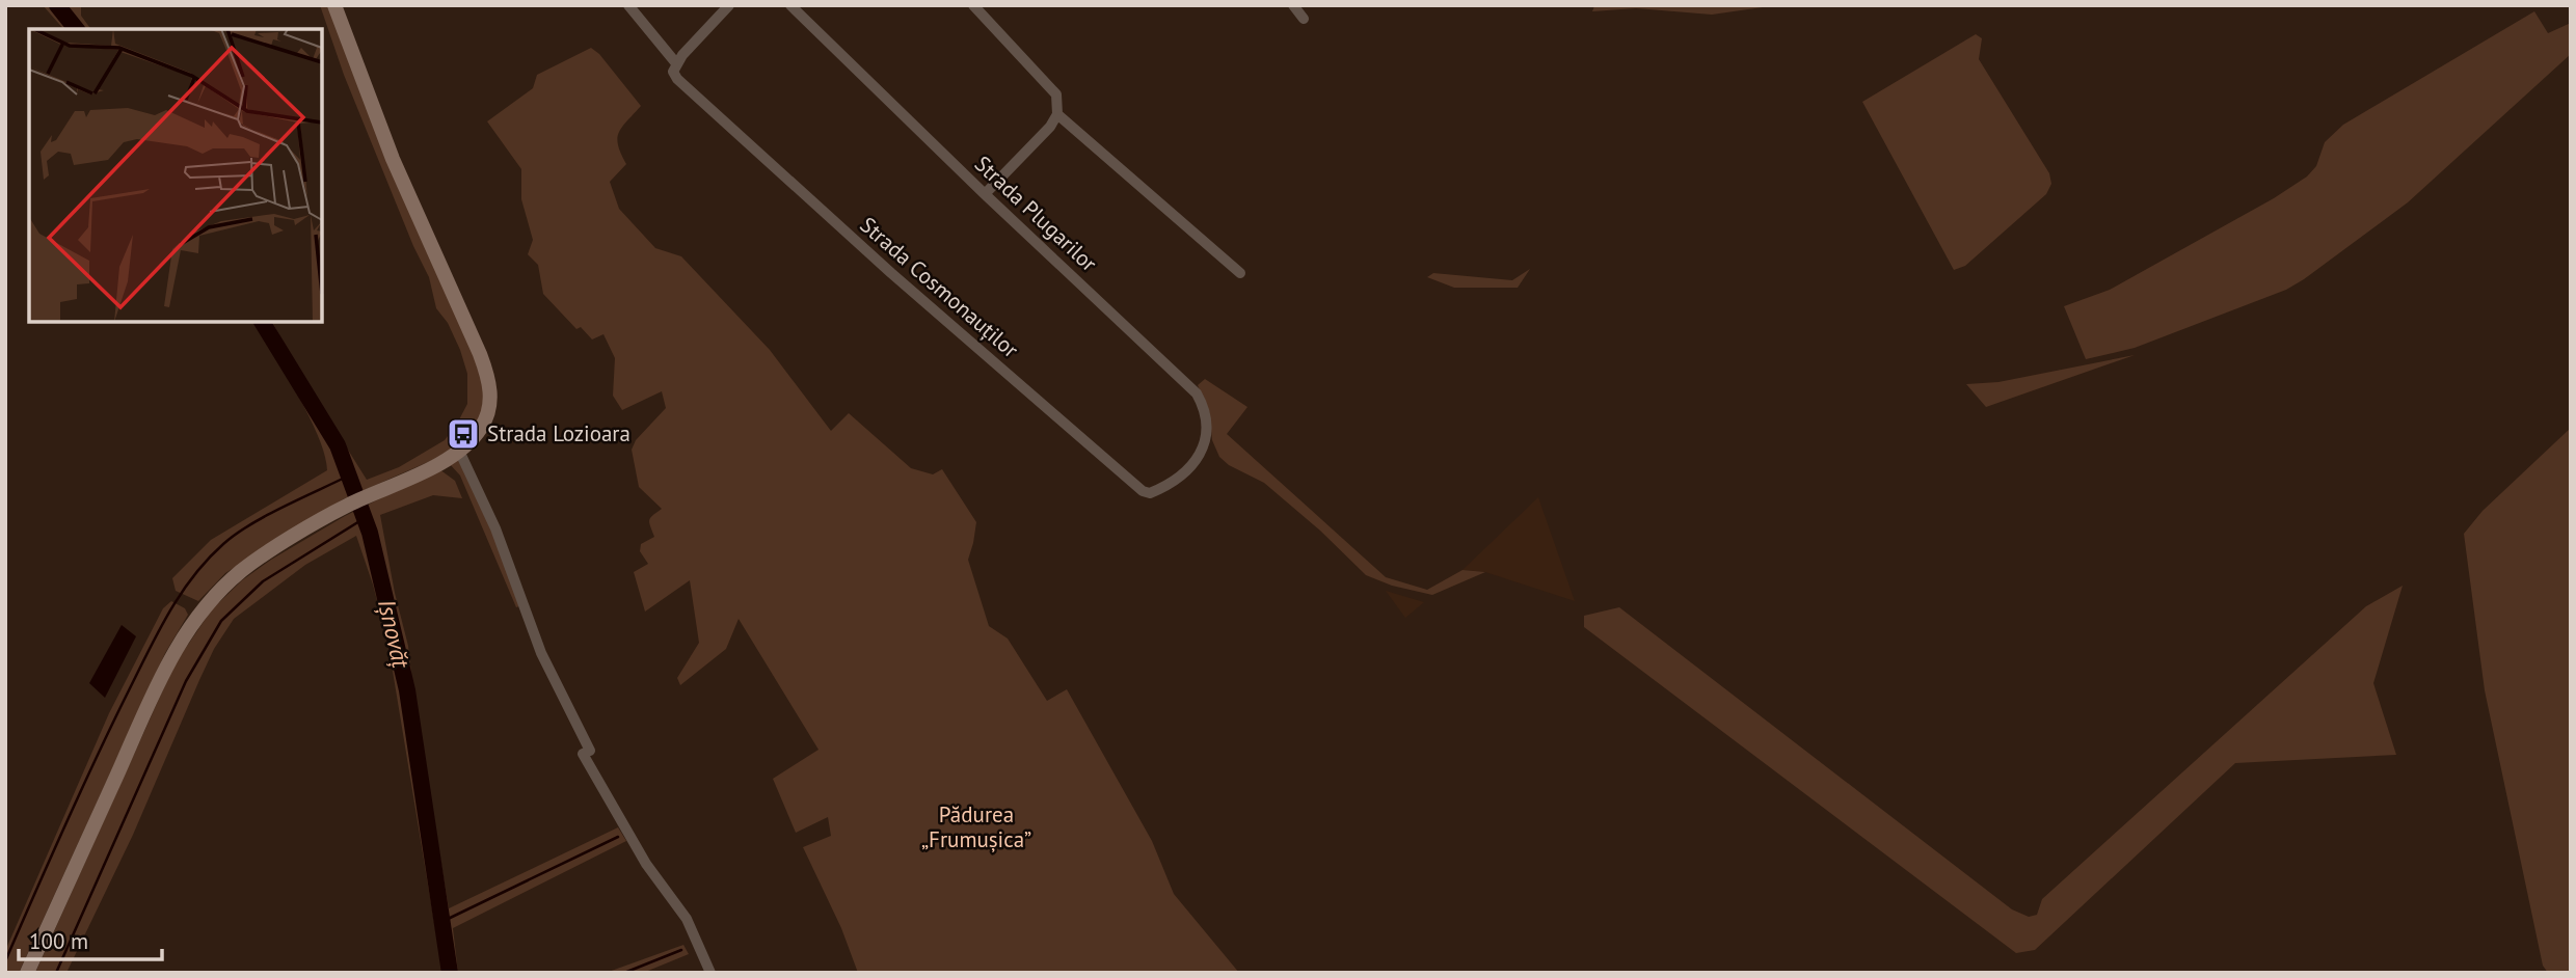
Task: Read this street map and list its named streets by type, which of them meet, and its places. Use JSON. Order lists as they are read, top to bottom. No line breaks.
{"streets":{"street":["Strada Plugarilor","Strada Cosmonauților"]},"crossings":[["Strada Plugarilor","Strada Cosmonauților"]],"water":["Ișnovăț"],"parks":["Pădurea „Frumușica”"],"places":{"bus stop":["Strada Lozioara"]},"scale_bar":"100 m"}
